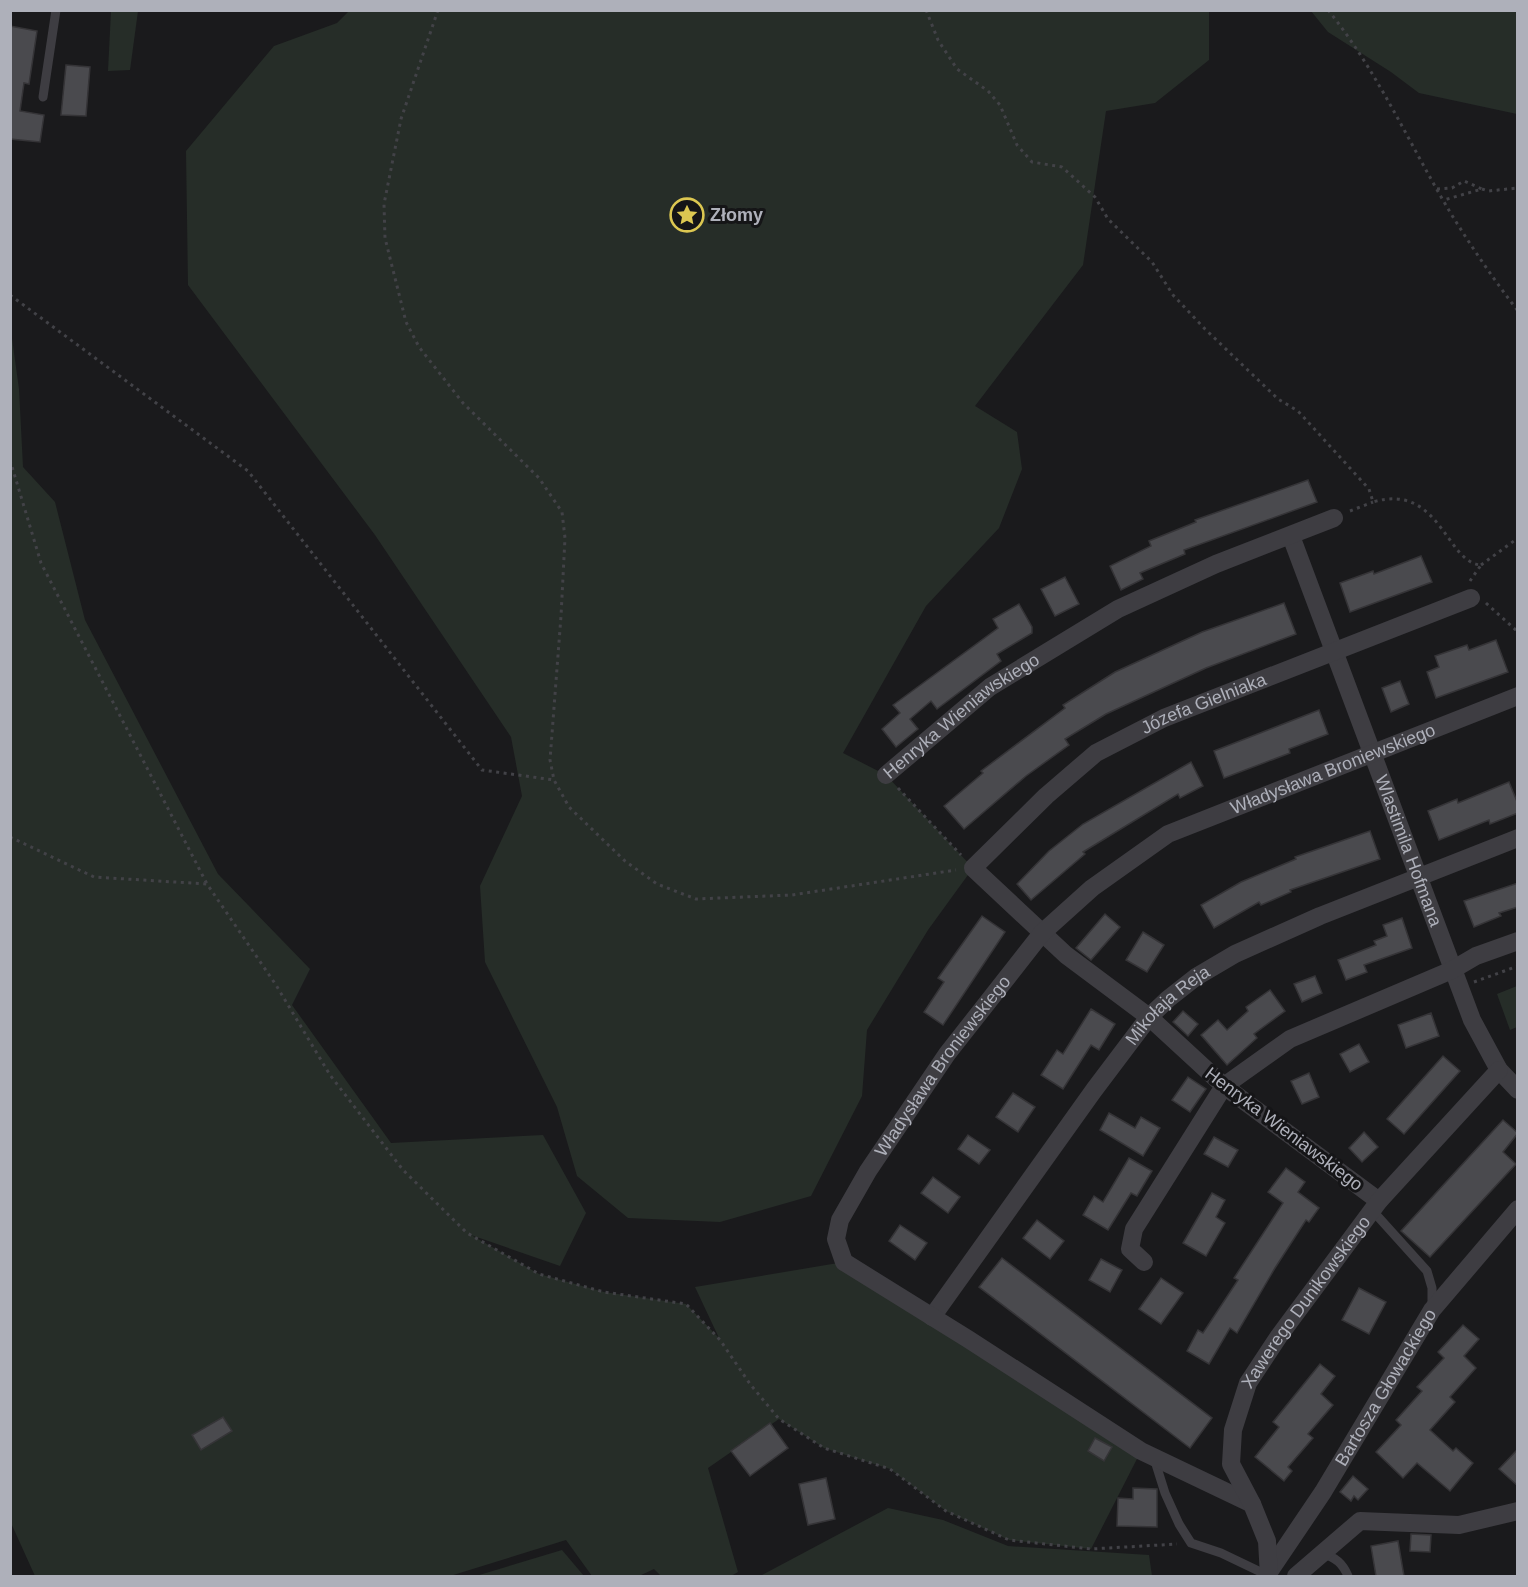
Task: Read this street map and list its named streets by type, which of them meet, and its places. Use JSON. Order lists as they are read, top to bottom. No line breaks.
{"streets":{"street":["Józefa Gielniaka","Henryka Wieniawskiego","Władysława Broniewskiego","Wlastimila Hofmana","Mikołaja Reja","Xawerego Dunikowskiego","Bartosza Głowackiego"]},"crossings":[["Józefa Gielniaka","Henryka Wieniawskiego"],["Józefa Gielniaka","Wlastimila Hofmana"],["Henryka Wieniawskiego","Władysława Broniewskiego"],["Henryka Wieniawskiego","Wlastimila Hofmana"],["Henryka Wieniawskiego","Mikołaja Reja"],["Henryka Wieniawskiego","Xawerego Dunikowskiego"],["Władysława Broniewskiego","Wlastimila Hofmana"],["Władysława Broniewskiego","Mikołaja Reja"],["Władysława Broniewskiego","Xawerego Dunikowskiego"],["Wlastimila Hofmana","Mikołaja Reja"],["Wlastimila Hofmana","Xawerego Dunikowskiego"],["Xawerego Dunikowskiego","Bartosza Głowackiego"]],"places":{"place":["Złomy"]}}
